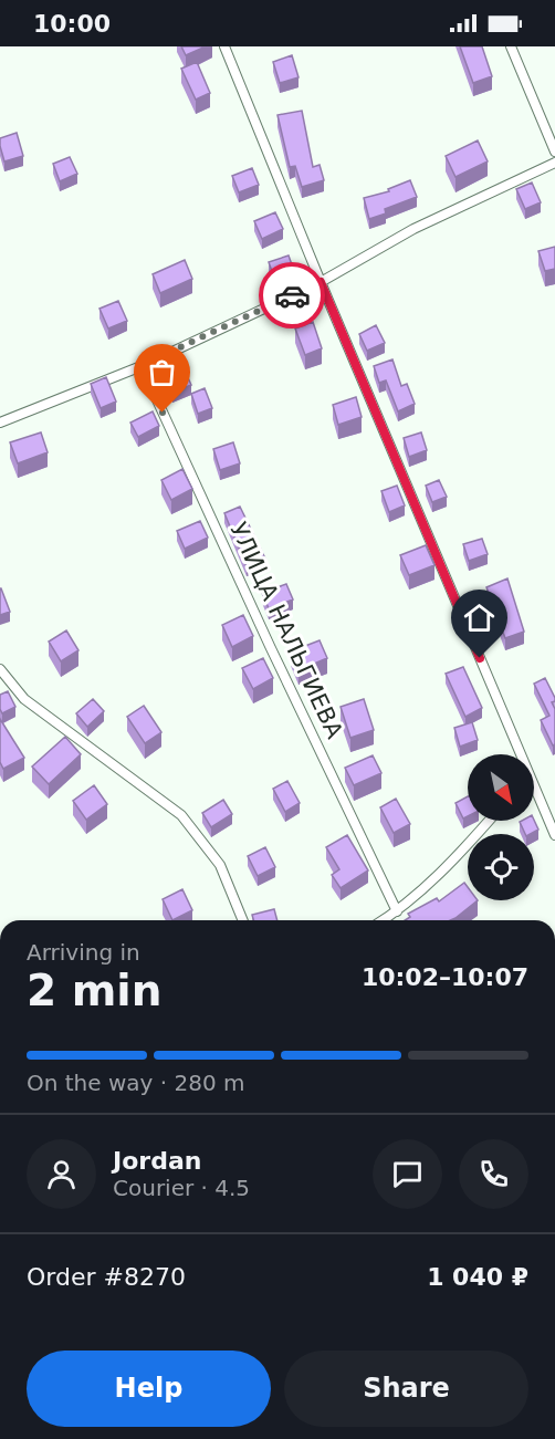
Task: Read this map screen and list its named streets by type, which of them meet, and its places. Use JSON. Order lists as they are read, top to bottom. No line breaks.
{"streets":{"street":["УЛИЦА НАЛЬГИЕВА"]},"north":"bottom right","page":{"status":"10:00","heading":["2 min","Arriving in","10:02–10:07"],"panel":["Jordan","Courier · 4.5","Order #8270","1 040 ₽"],"bar":"On the way · 280 m","buttons":["Help","Share"]}}
